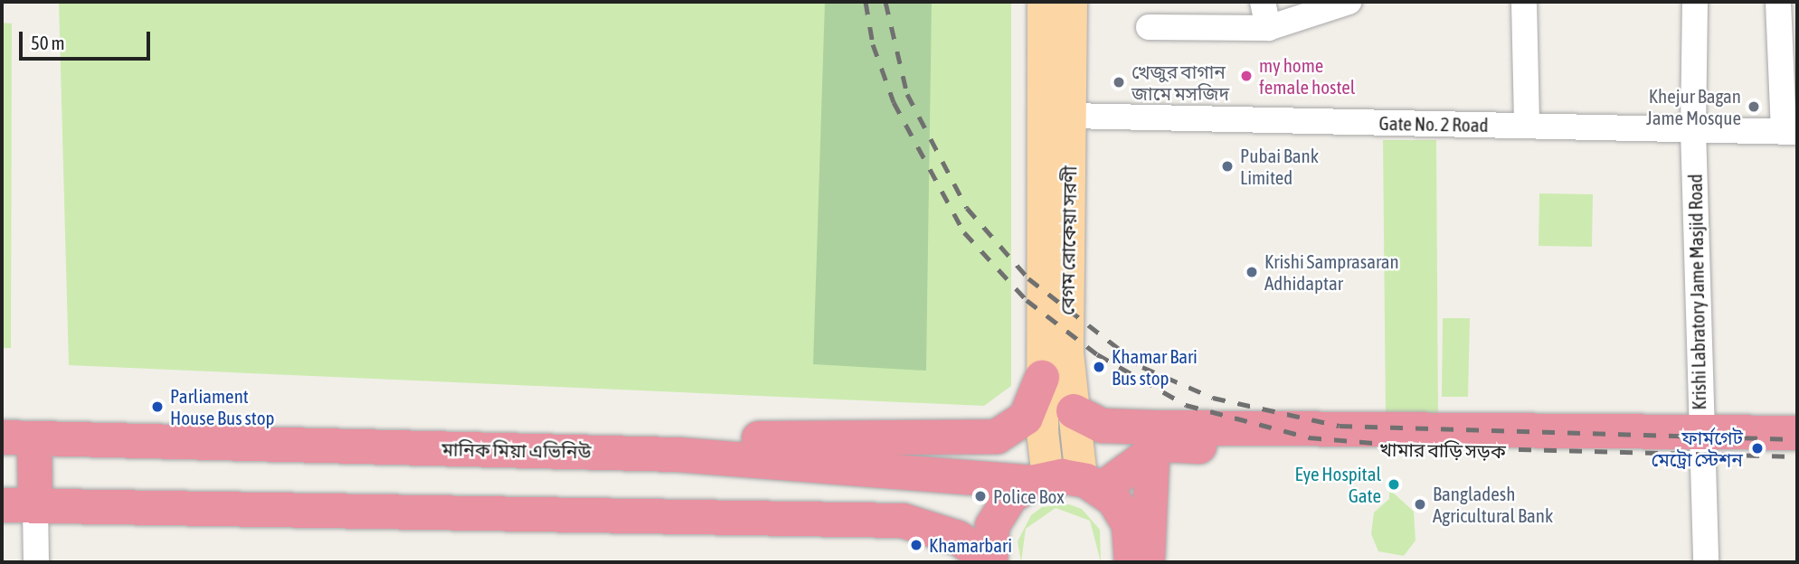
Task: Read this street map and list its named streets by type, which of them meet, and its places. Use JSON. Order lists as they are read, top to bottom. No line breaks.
{"streets":{"highway":["মানিক মিয়া এভিনিউ","খামার বাড়ি সড়ক"],"main road":["বেগম রোকেয়া সরণী"],"street":["Gate No. 2 Road","Krishi Labratory Jame Masjid Road"]},"crossings":[["Gate No. 2 Road","বেগম রোকেয়া সরণী"],["Gate No. 2 Road","Krishi Labratory Jame Masjid Road"],["বেগম রোকেয়া সরণী","মানিক মিয়া এভিনিউ"],["বেগম রোকেয়া সরণী","খামার বাড়ি সড়ক"],["Krishi Labratory Jame Masjid Road","খামার বাড়ি সড়ক"],["মানিক মিয়া এভিনিউ","খামার বাড়ি সড়ক"]],"places":["my home female hostel","খেজুর বাগান জামে মসজিদ","Khejur Bagan Jame Mosque","Pubai Bank Limited","Krishi Samprasaran Adhidaptar","Khamar Bari Bus stop","Parliament House Bus stop","ফার্মগেট মেট্রো স্টেশন","Eye Hospital Gate","Police Box","Bangladesh Agricultural Bank","Khamarbari"],"scale_bar":"50 m"}
